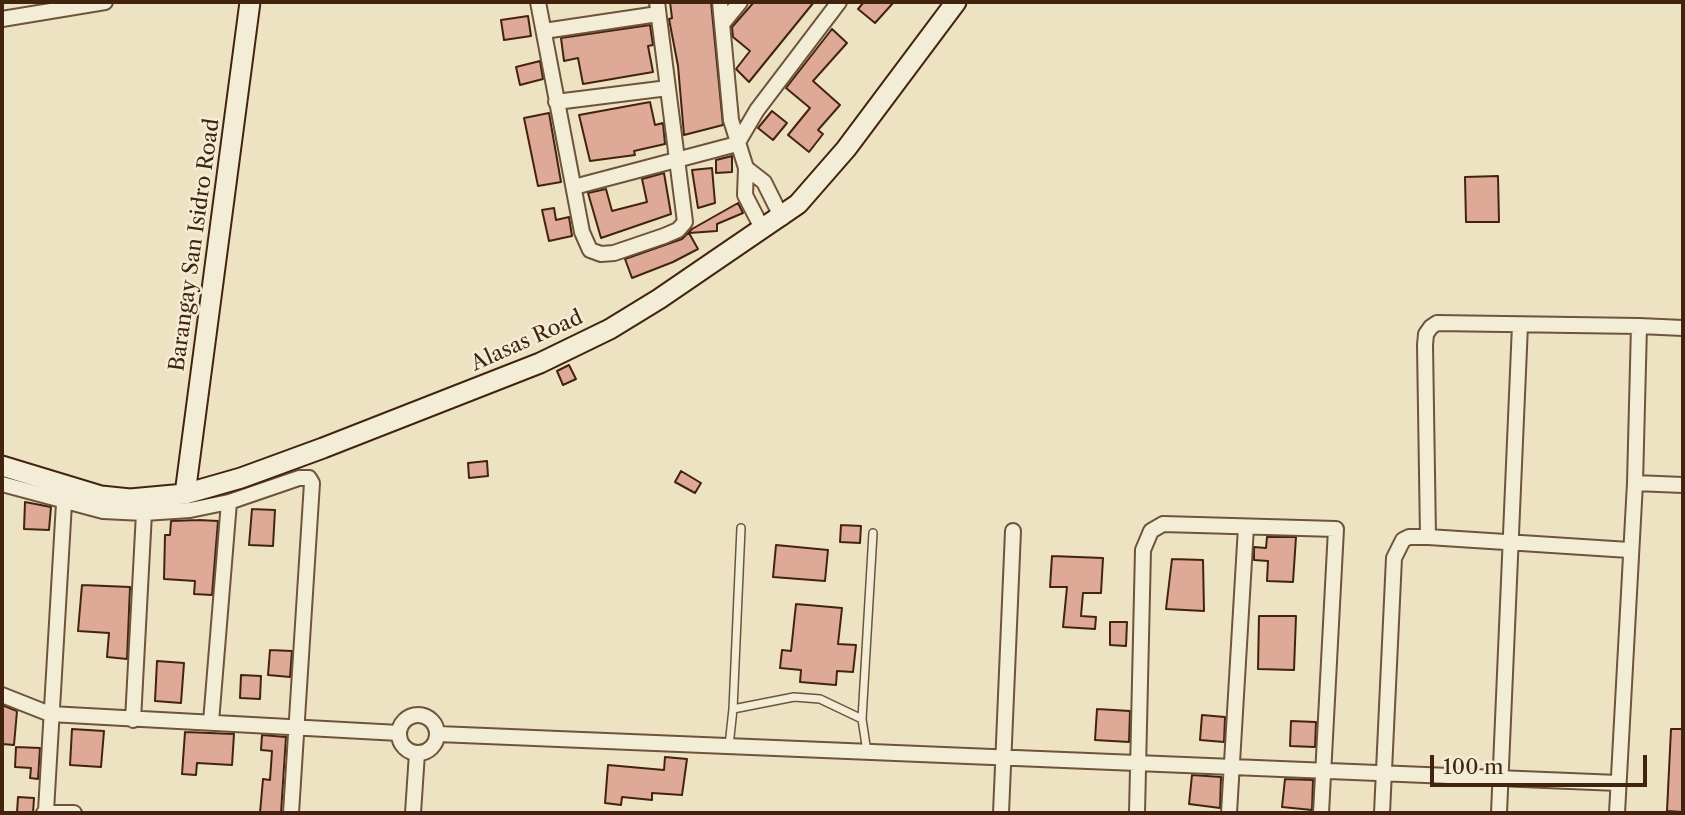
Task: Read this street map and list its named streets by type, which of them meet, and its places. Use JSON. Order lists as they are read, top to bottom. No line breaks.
{"streets":{"street":["Barangay San Isidro Road","Alasas Road"]},"crossings":[["Barangay San Isidro Road","Alasas Road"]],"scale_bar":"100 m"}
